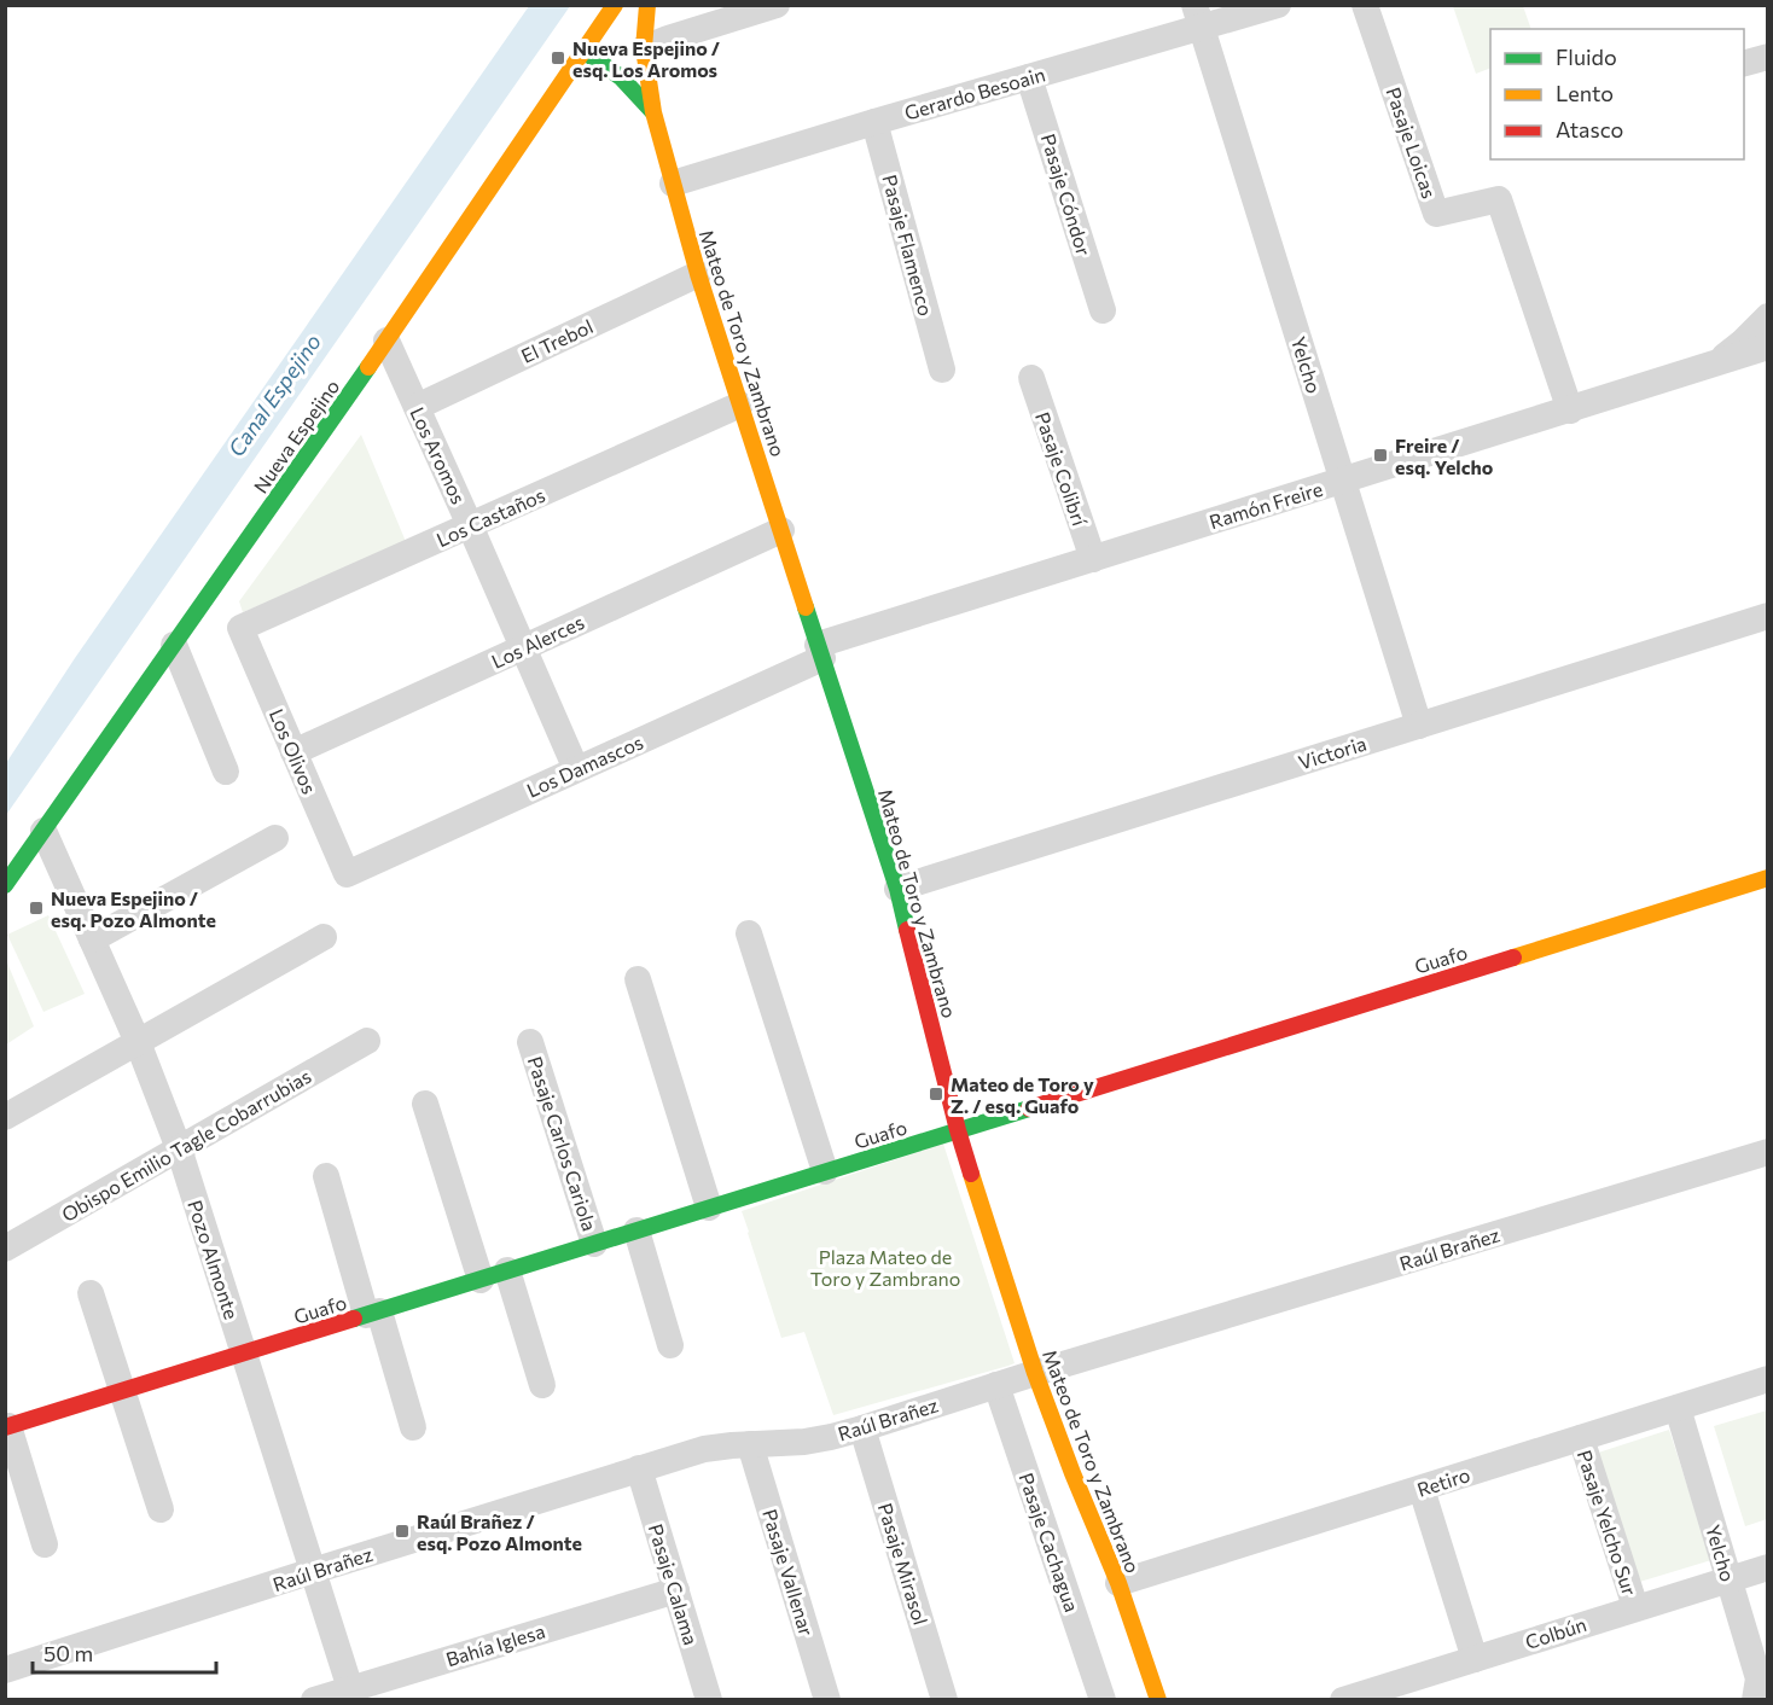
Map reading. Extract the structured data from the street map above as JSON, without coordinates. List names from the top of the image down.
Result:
{
  "streets": {
    "street": [
      "Gerardo Besoain",
      "Pasaje Loicas",
      "Pasaje Cóndor",
      "Pasaje Flamenco",
      "El Trebol",
      "Mateo de Toro y Zambrano",
      "Yelcho",
      "Nueva Espejino",
      "Los Aromos",
      "Pasaje Colibrí",
      "Ramón Freire",
      "Los Castaños",
      "Los Alerces",
      "Los Olivos",
      "Victoria",
      "Los Damascos",
      "Guafo",
      "Pasaje Carlos Cariola",
      "Obispo Emilio Tagle Cobarrubias",
      "Raúl Brañez",
      "Pozo Almonte",
      "Retiro",
      "Pasaje Yelcho Sur",
      "Pasaje Cachagua",
      "Pasaje Mirasol",
      "Pasaje Vallenar",
      "Pasaje Calama",
      "Colbún",
      "Bahía Iglesa"
    ]
  },
  "crossings": [
    ["Gerardo Besoain", "Pasaje Cóndor"],
    ["Gerardo Besoain", "Pasaje Flamenco"],
    ["Gerardo Besoain", "Mateo de Toro y Zambrano"],
    ["Gerardo Besoain", "Yelcho"],
    ["Pasaje Loicas", "Ramón Freire"],
    ["El Trebol", "Mateo de Toro y Zambrano"],
    ["El Trebol", "Los Aromos"],
    ["Mateo de Toro y Zambrano", "Nueva Espejino"],
    ["Mateo de Toro y Zambrano", "Ramón Freire"],
    ["Mateo de Toro y Zambrano", "Los Castaños"],
    ["Mateo de Toro y Zambrano", "Los Alerces"],
    ["Mateo de Toro y Zambrano", "Victoria"],
    ["Mateo de Toro y Zambrano", "Los Damascos"],
    ["Mateo de Toro y Zambrano", "Guafo"],
    ["Mateo de Toro y Zambrano", "Raúl Brañez"],
    ["Mateo de Toro y Zambrano", "Retiro"],
    ["Yelcho", "Ramón Freire"],
    ["Yelcho", "Victoria"],
    ["Yelcho", "Retiro"],
    ["Yelcho", "Colbún"],
    ["Nueva Espejino", "Los Aromos"],
    ["Nueva Espejino", "Pozo Almonte"],
    ["Los Aromos", "Los Castaños"],
    ["Los Aromos", "Los Alerces"],
    ["Los Aromos", "Los Damascos"],
    ["Pasaje Colibrí", "Ramón Freire"],
    ["Ramón Freire", "Los Damascos"],
    ["Los Castaños", "Los Olivos"],
    ["Los Alerces", "Los Olivos"],
    ["Los Olivos", "Los Damascos"],
    ["Guafo", "Pasaje Carlos Cariola"],
    ["Guafo", "Pozo Almonte"],
    ["Obispo Emilio Tagle Cobarrubias", "Pozo Almonte"],
    ["Raúl Brañez", "Pozo Almonte"],
    ["Raúl Brañez", "Pasaje Cachagua"],
    ["Raúl Brañez", "Pasaje Mirasol"],
    ["Raúl Brañez", "Pasaje Vallenar"],
    ["Raúl Brañez", "Pasaje Calama"],
    ["Pozo Almonte", "Bahía Iglesa"],
    ["Retiro", "Pasaje Yelcho Sur"],
    ["Pasaje Yelcho Sur", "Colbún"],
    ["Pasaje Calama", "Bahía Iglesa"]
  ],
  "water": ["Canal Espejino"],
  "parks": ["Plaza Mateo de Toro y Zambrano"],
  "places": {
    "transit": [
      "Nueva Espejino / esq. Los Aromos",
      "Freire / esq. Yelcho",
      "Nueva Espejino / esq. Pozo Almonte",
      "Mateo de Toro y Z. / esq. Guafo",
      "Raúl Brañez / esq. Pozo Almonte"
    ]
  },
  "legend": ["Fluido", "Lento", "Atasco"],
  "scale_bar": "50 m"
}
